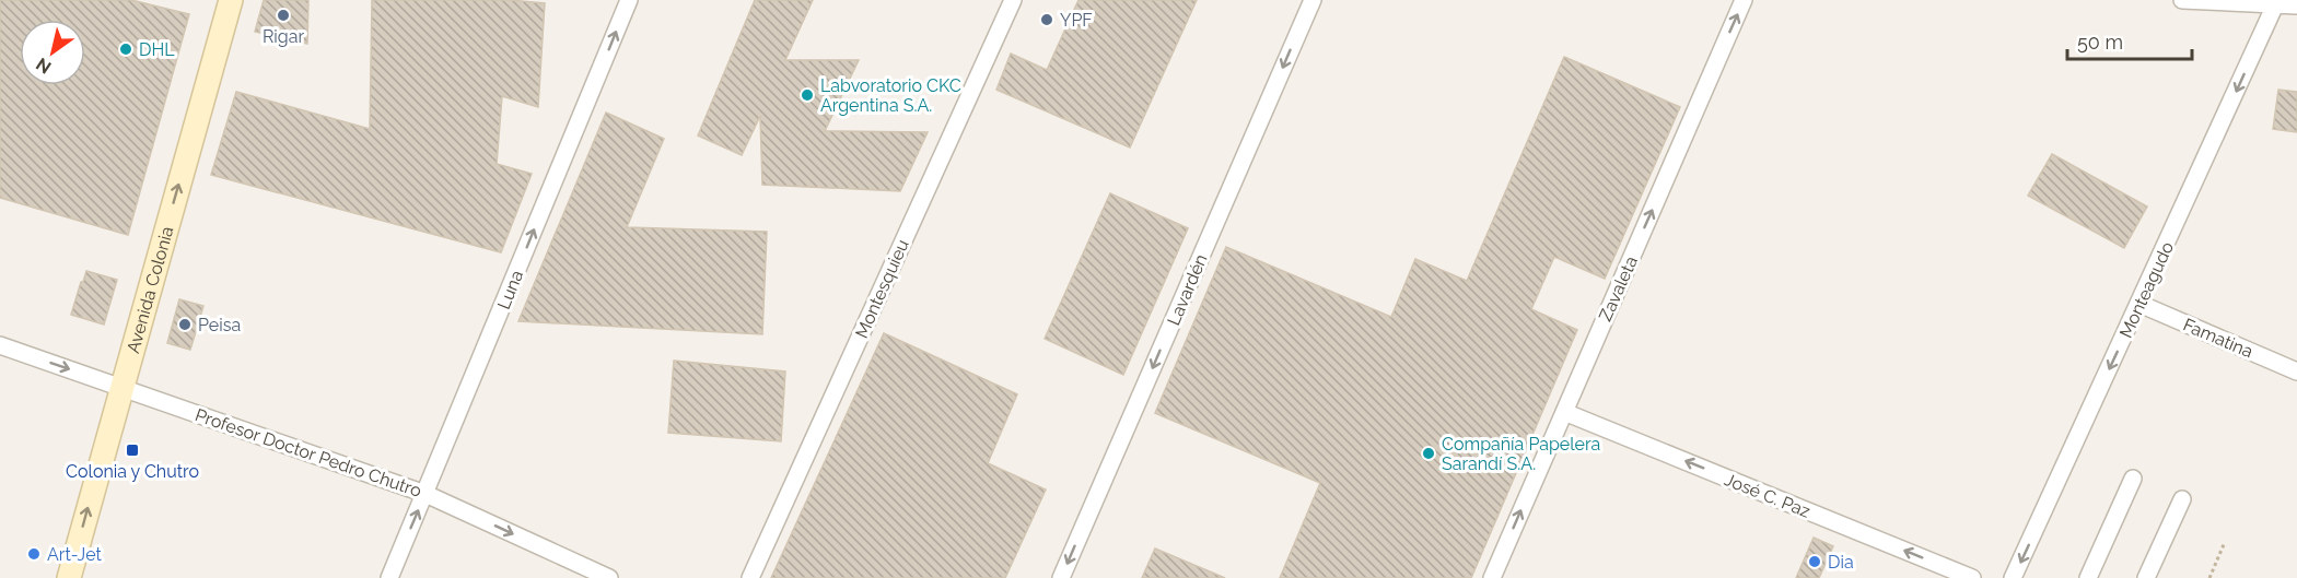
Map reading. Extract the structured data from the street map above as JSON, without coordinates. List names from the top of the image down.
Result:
{
  "streets": {
    "main road": ["Avenida Colonia"],
    "street": [
      "Montesquieu",
      "Zavaleta",
      "Luna",
      "Lavardén",
      "Monteagudo",
      "Famatina",
      "Profesor Doctor Pedro Chutro",
      "José C. Paz"
    ]
  },
  "crossings": [
    ["Zavaleta", "José C. Paz"],
    ["Avenida Colonia", "Profesor Doctor Pedro Chutro"],
    ["Luna", "Profesor Doctor Pedro Chutro"],
    ["Monteagudo", "Famatina"]
  ],
  "one_way": [
    "Zavaleta",
    "Avenida Colonia",
    "Luna",
    "Lavardén",
    "Profesor Doctor Pedro Chutro",
    "José C. Paz"
  ],
  "places": {
    "other": [
      "Rigar",
      "YPF",
      "DHL",
      "Labvoratorio CKC Argentina S.A.",
      "Peisa",
      "Compañía Papelera Sarandí S.A.",
      "Art-Jet",
      "Dia"
    ],
    "transit": ["Colonia y Chutro"]
  },
  "scale_bar": "50 m",
  "north": "bottom left"
}
